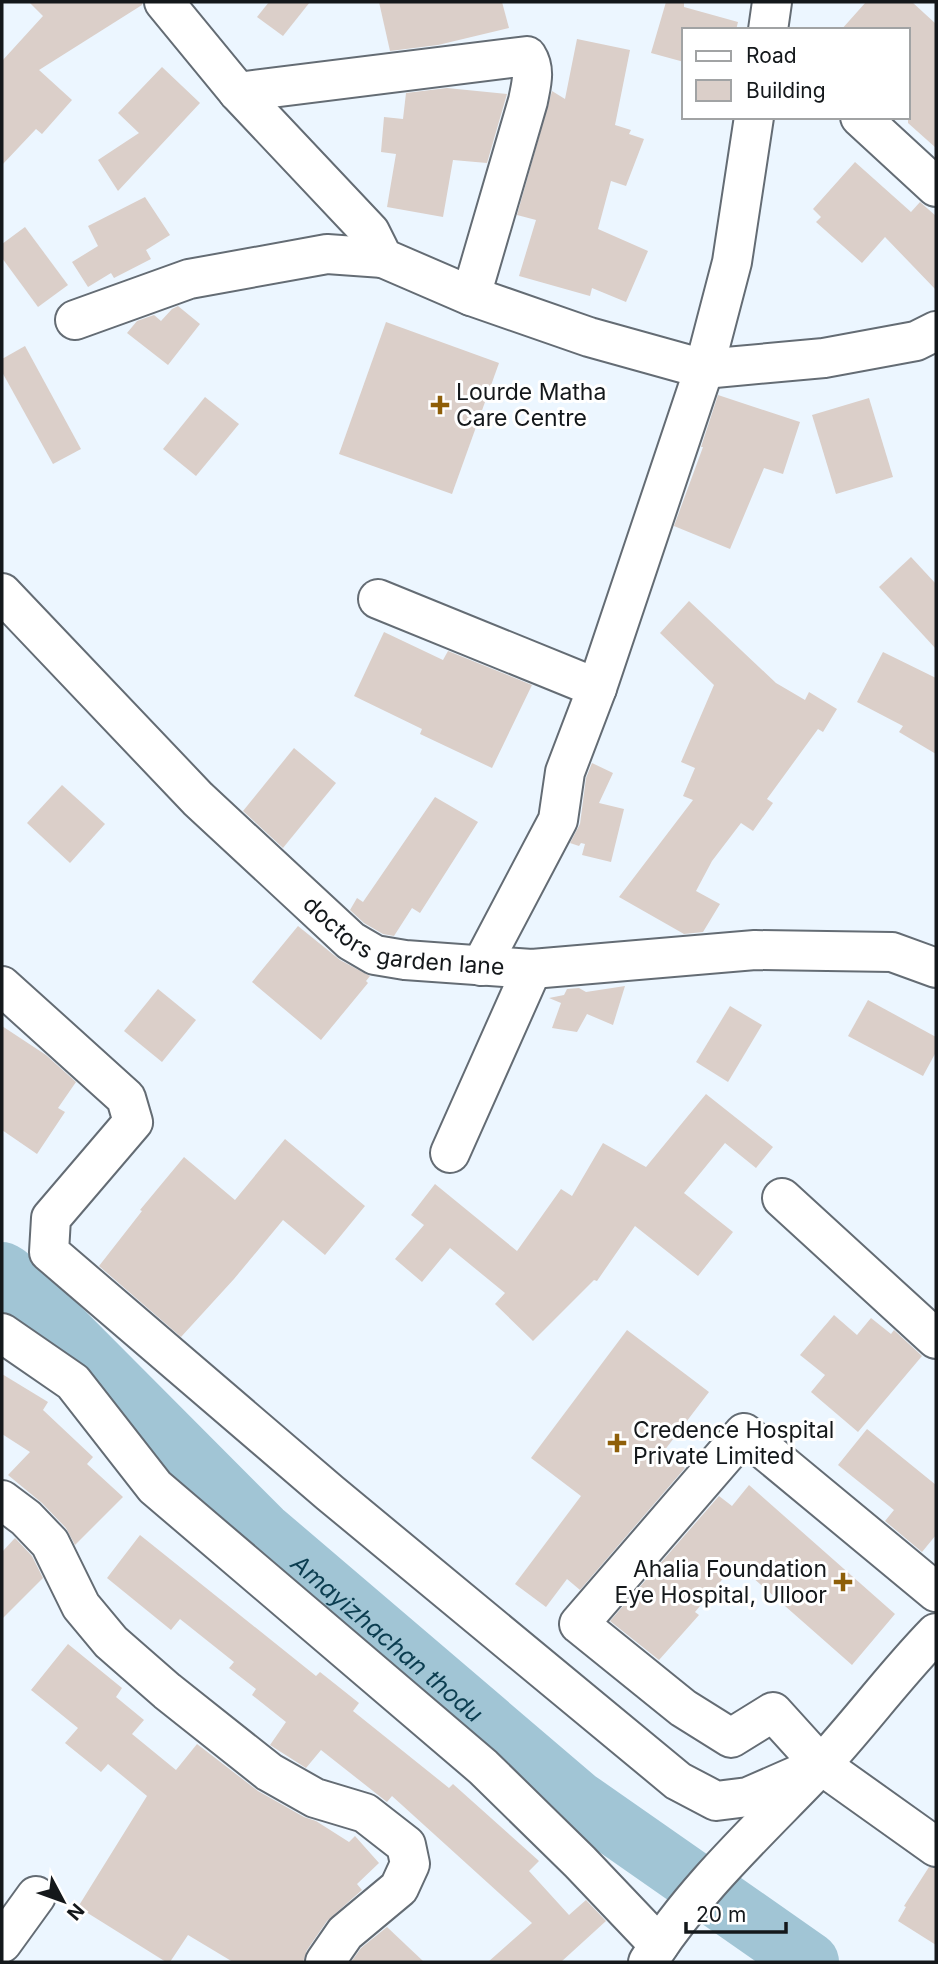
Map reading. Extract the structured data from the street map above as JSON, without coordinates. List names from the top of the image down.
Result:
{
  "streets": {
    "street": ["doctors garden lane"]
  },
  "water": ["Amayizhachan thodu"],
  "places": {
    "health": ["Lourde Matha Care Centre", "Credence Hospital Private Limited", "Ahalia Foundation Eye Hospital, Ulloor"]
  },
  "legend": ["Road", "Building"],
  "scale_bar": "20 m",
  "north": "bottom right"
}
